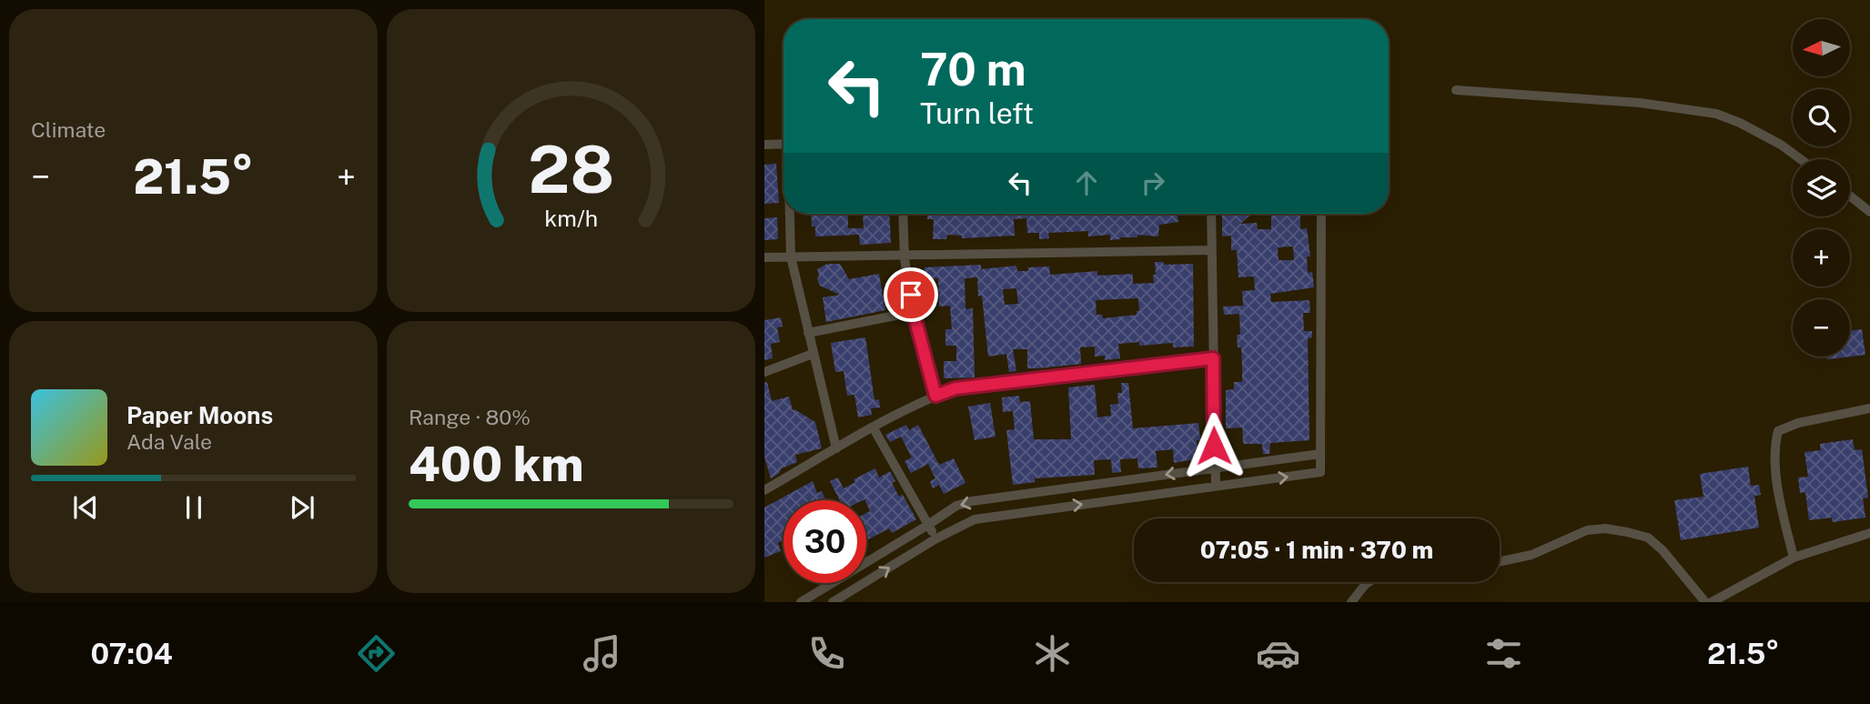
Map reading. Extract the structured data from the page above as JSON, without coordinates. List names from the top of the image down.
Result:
{
  "north": "left",
  "page": {
    "tile": [
      "Climate",
      ["Range · 80%", "400 km"]
    ],
    "map_buttons": ["+", "−"],
    "turn": ["70 m", "Turn left"],
    "heat": ["−", "21.5°", "+"],
    "song": ["Paper Moons", "Ada Vale"],
    "limit": "30",
    "trip": "07:05 · 1 min · 370 m",
    "tabs": ["07:04", "21.5°"],
    "gauge": ["28", "km/h"]
  }
}
